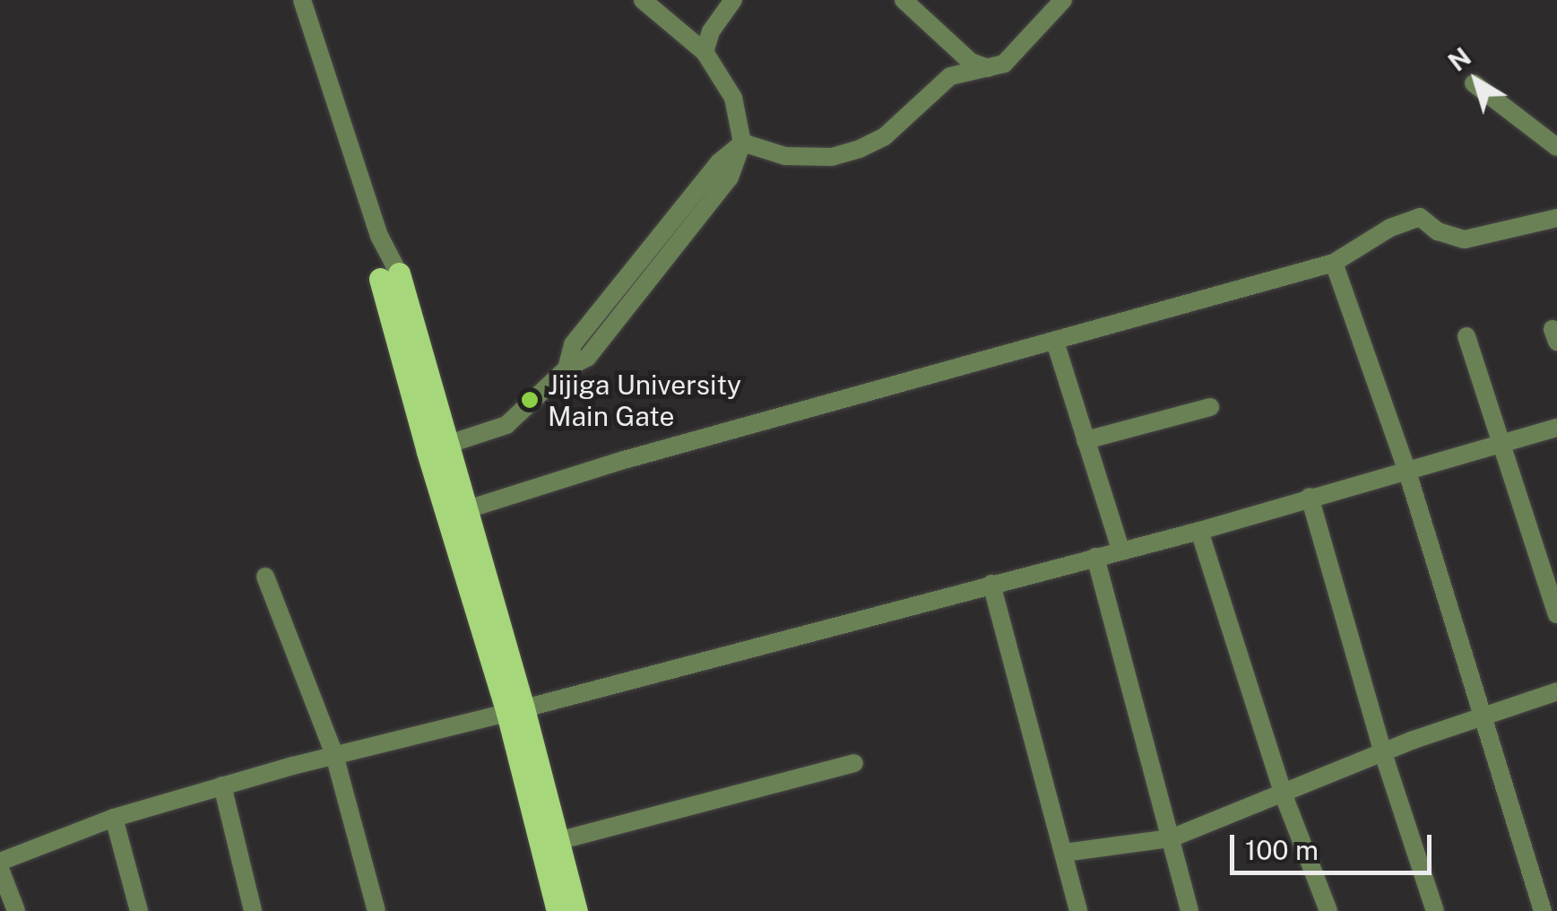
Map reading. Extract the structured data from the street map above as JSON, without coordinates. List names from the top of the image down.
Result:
{
  "places": ["Jijiga University Main Gate"],
  "scale_bar": "100 m",
  "north": "top left"
}
